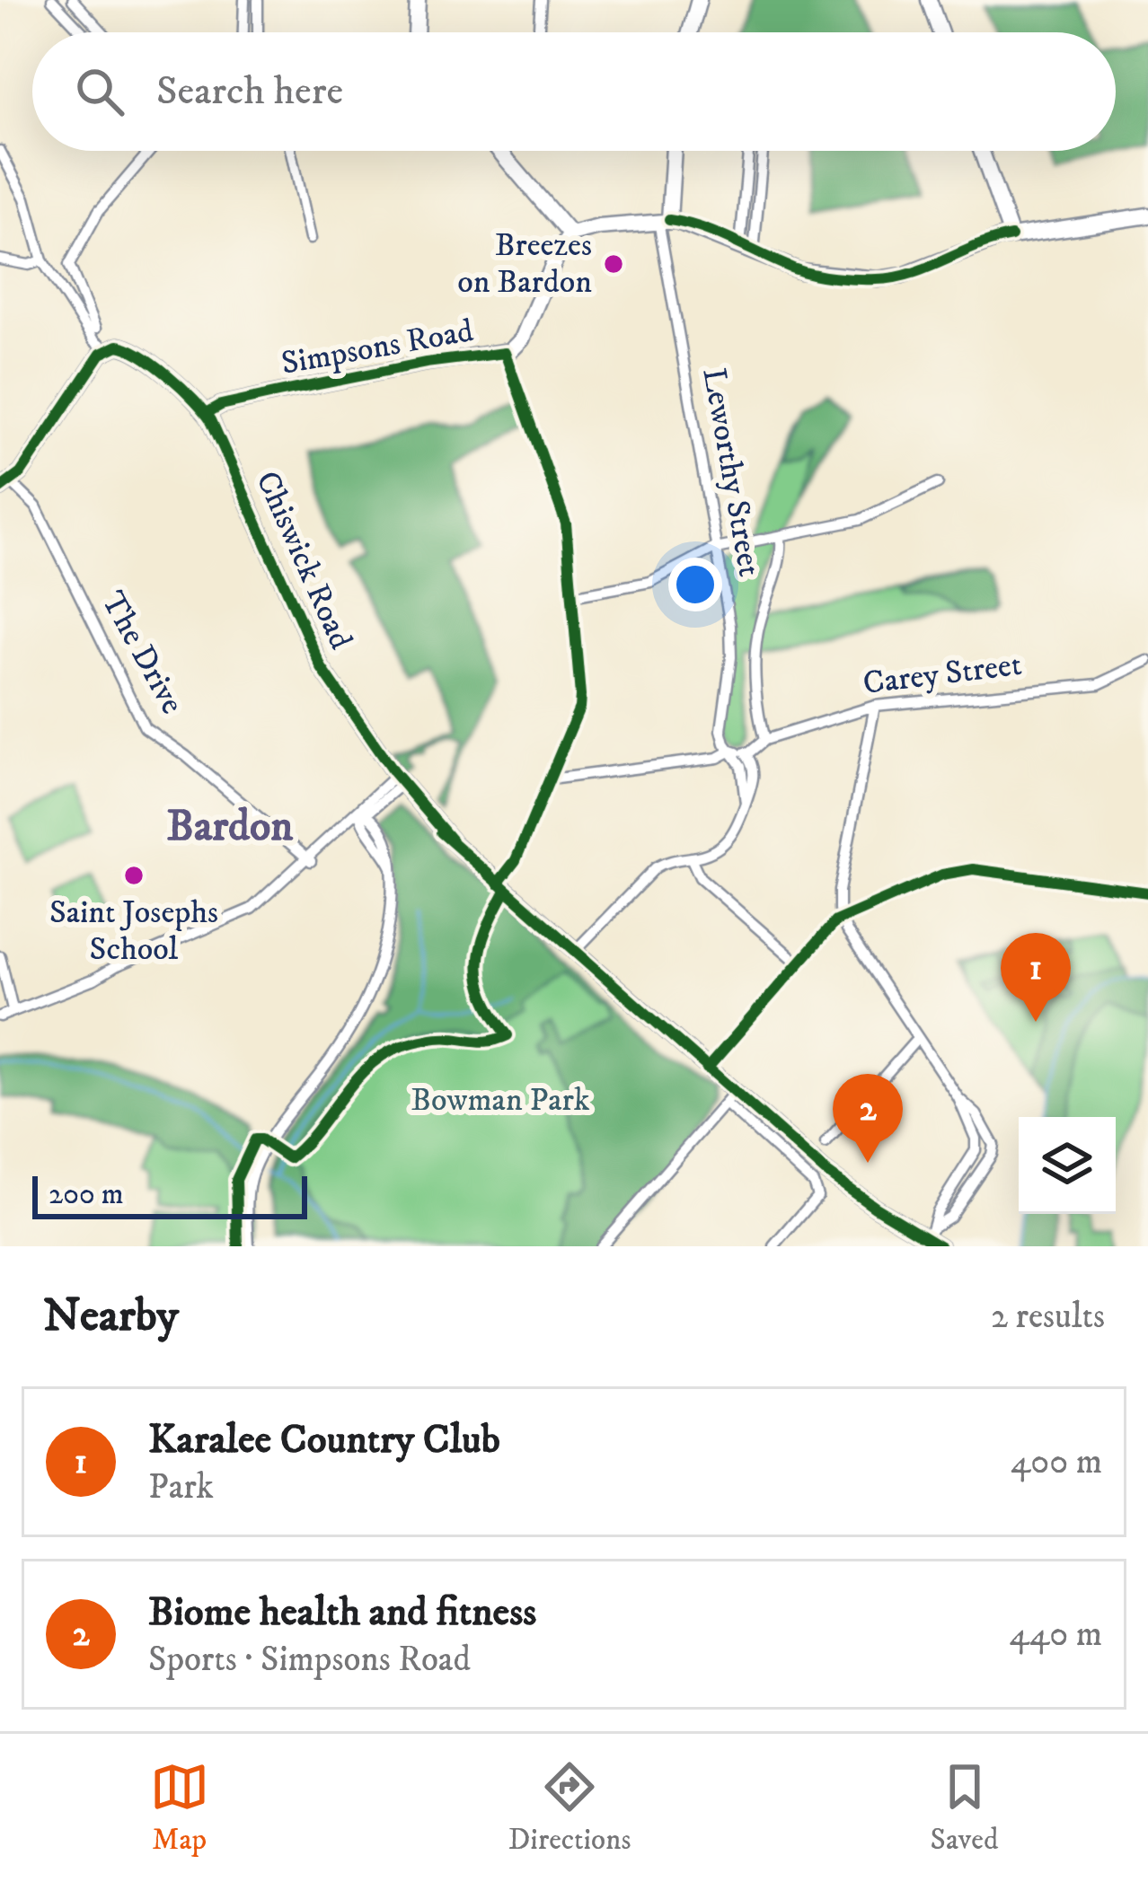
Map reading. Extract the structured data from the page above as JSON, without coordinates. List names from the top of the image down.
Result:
{
  "streets": {
    "main road": ["Simpsons Road", "Chiswick Road"],
    "street": ["Leworthy Street", "The Drive", "Carey Street"]
  },
  "crossings": [
    ["Simpsons Road", "Chiswick Road"],
    ["Leworthy Street", "Carey Street"]
  ],
  "districts": ["Bardon"],
  "parks": ["Bowman Park"],
  "places": ["Breezes on Bardon", "Saint Josephs School"],
  "scale_bar": "200 m",
  "page": {
    "search": "Search here",
    "pins": ["1", "2"],
    "scale": "200 m",
    "heading": ["Nearby", "2 results"],
    "list": [
      {
        "mark": "1",
        "name": "Karalee Country Club",
        "note": "Park",
        "value": "400 m"
      },
      {
        "mark": "2",
        "name": "Biome health and fitness",
        "note": "Sports · Simpsons Road",
        "value": "440 m"
      }
    ],
    "nav": ["Map", "Directions", "Saved"]
  }
}
